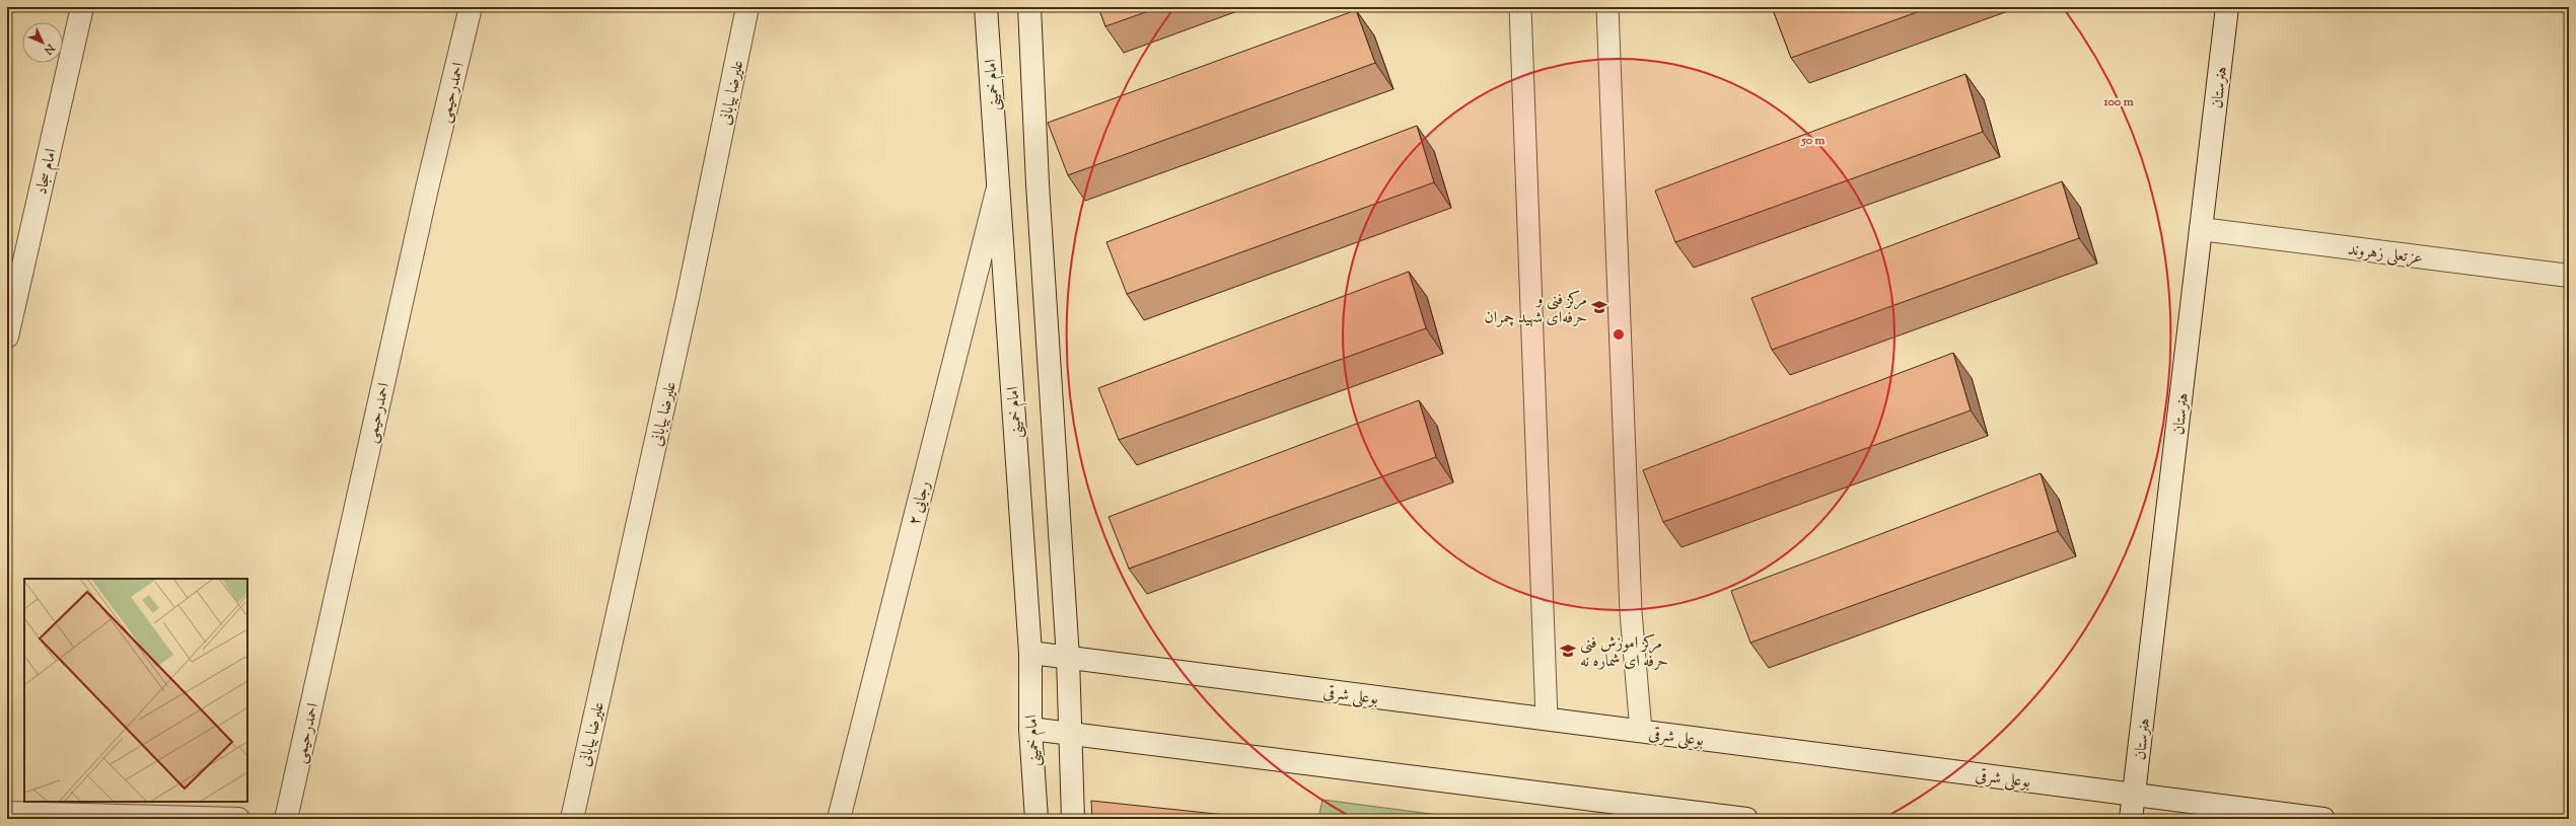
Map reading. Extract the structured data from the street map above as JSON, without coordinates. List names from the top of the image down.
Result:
{
  "streets": {
    "main road": [
      "امام خمینی",
      "هنرستان",
      "احمدرحیمی",
      "علیرضا بیابانی",
      "امام سجاد",
      "عزتعلی زهروند",
      "رجایی ۲",
      "بوعلی شرقی"
    ]
  },
  "crossings": [
    ["امام خمینی", "رجایی ۲"],
    ["امام خمینی", "بوعلی شرقی"],
    ["هنرستان", "عزتعلی زهروند"],
    ["هنرستان", "بوعلی شرقی"]
  ],
  "places": {
    "school or university": ["مرکز فنی و حرفه‌ای شهید چمران", "مرکز اموزش فنی حرفه ای شماره نه"]
  },
  "north": "bottom right",
  "rings": ["100 m", "50 m"]
}
